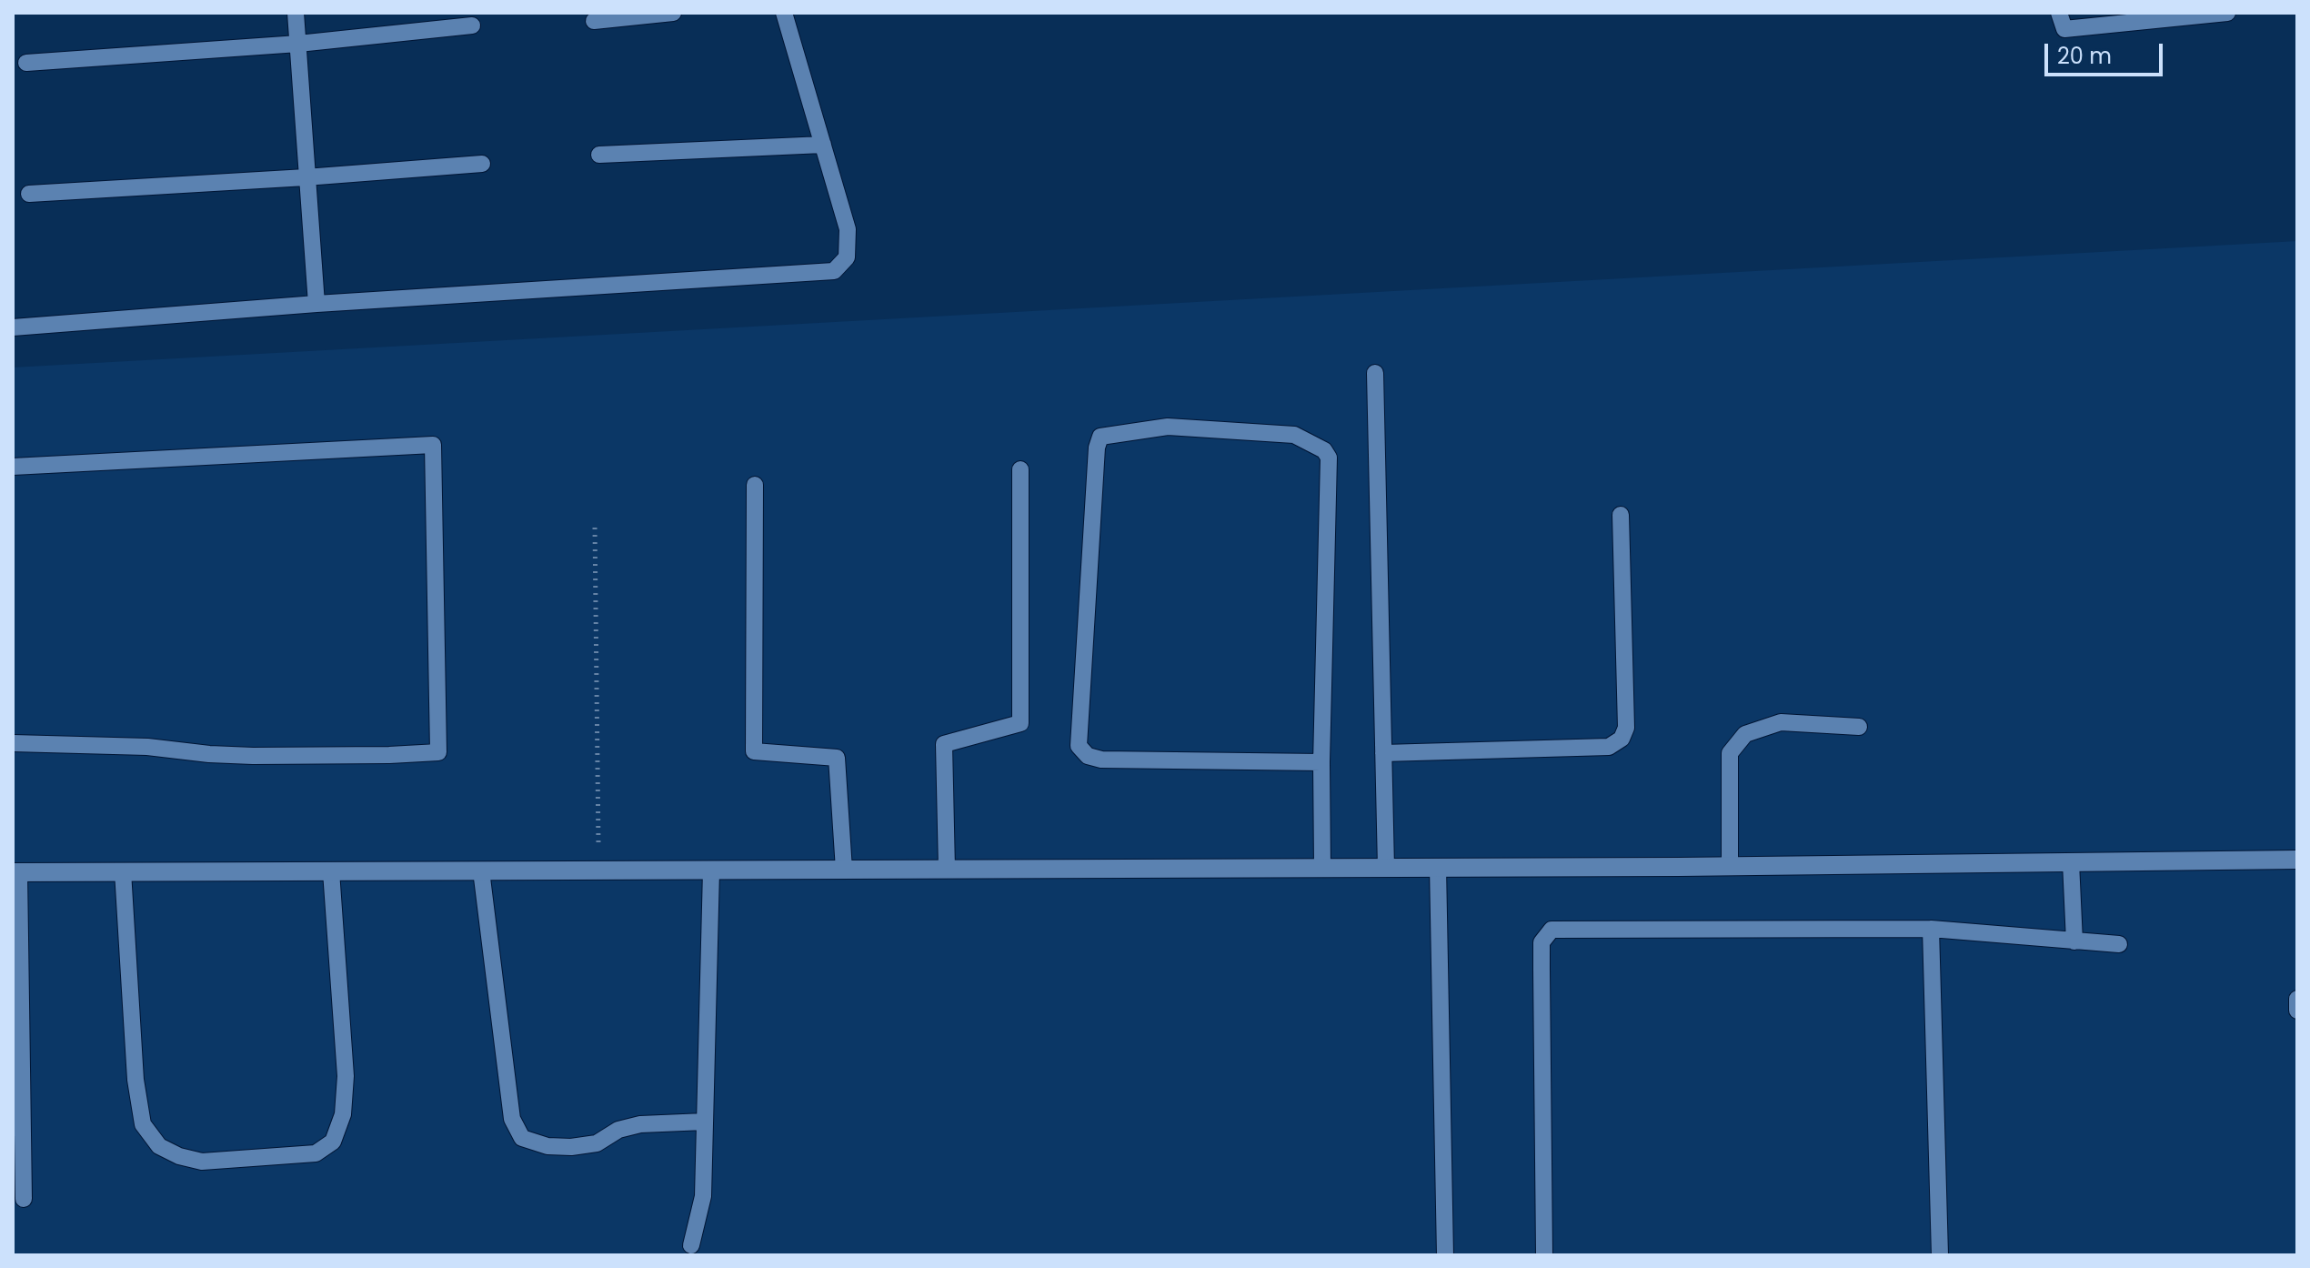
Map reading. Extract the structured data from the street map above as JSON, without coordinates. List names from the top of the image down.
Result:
{
  "scale_bar": "20 m"
}
